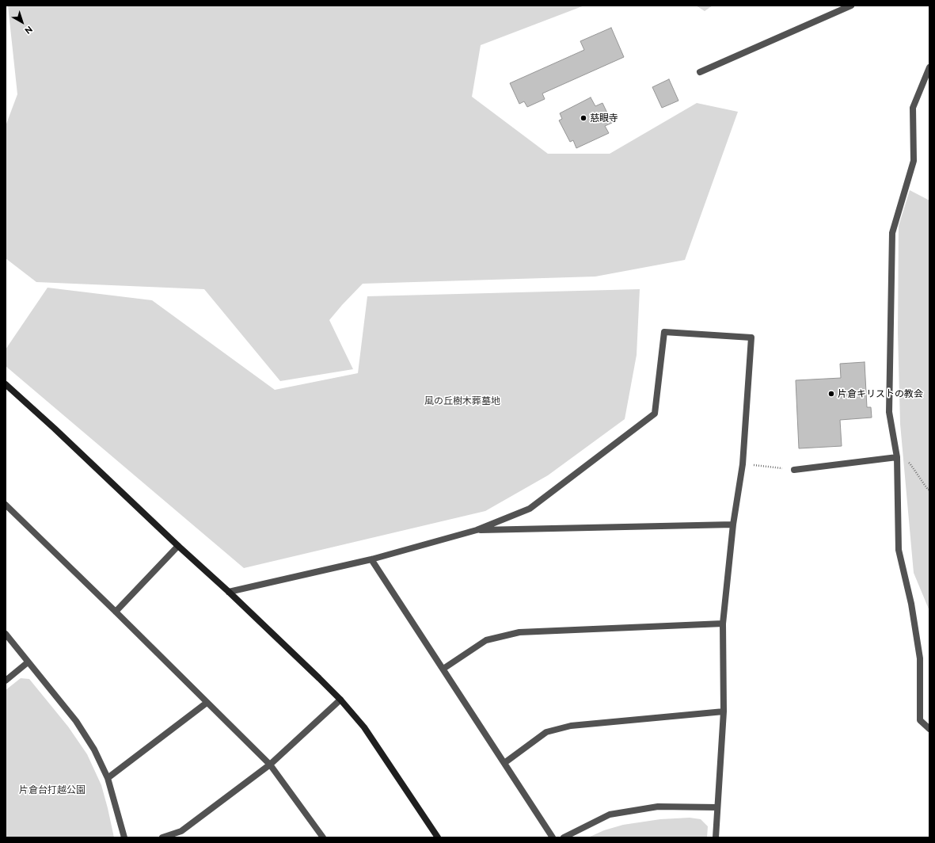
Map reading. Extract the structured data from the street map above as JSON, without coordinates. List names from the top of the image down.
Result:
{
  "parks": ["風の丘樹木葬墓地", "片倉台打越公園"],
  "places": ["慈眼寺", "片倉キリストの教会"],
  "north": "bottom right"
}
